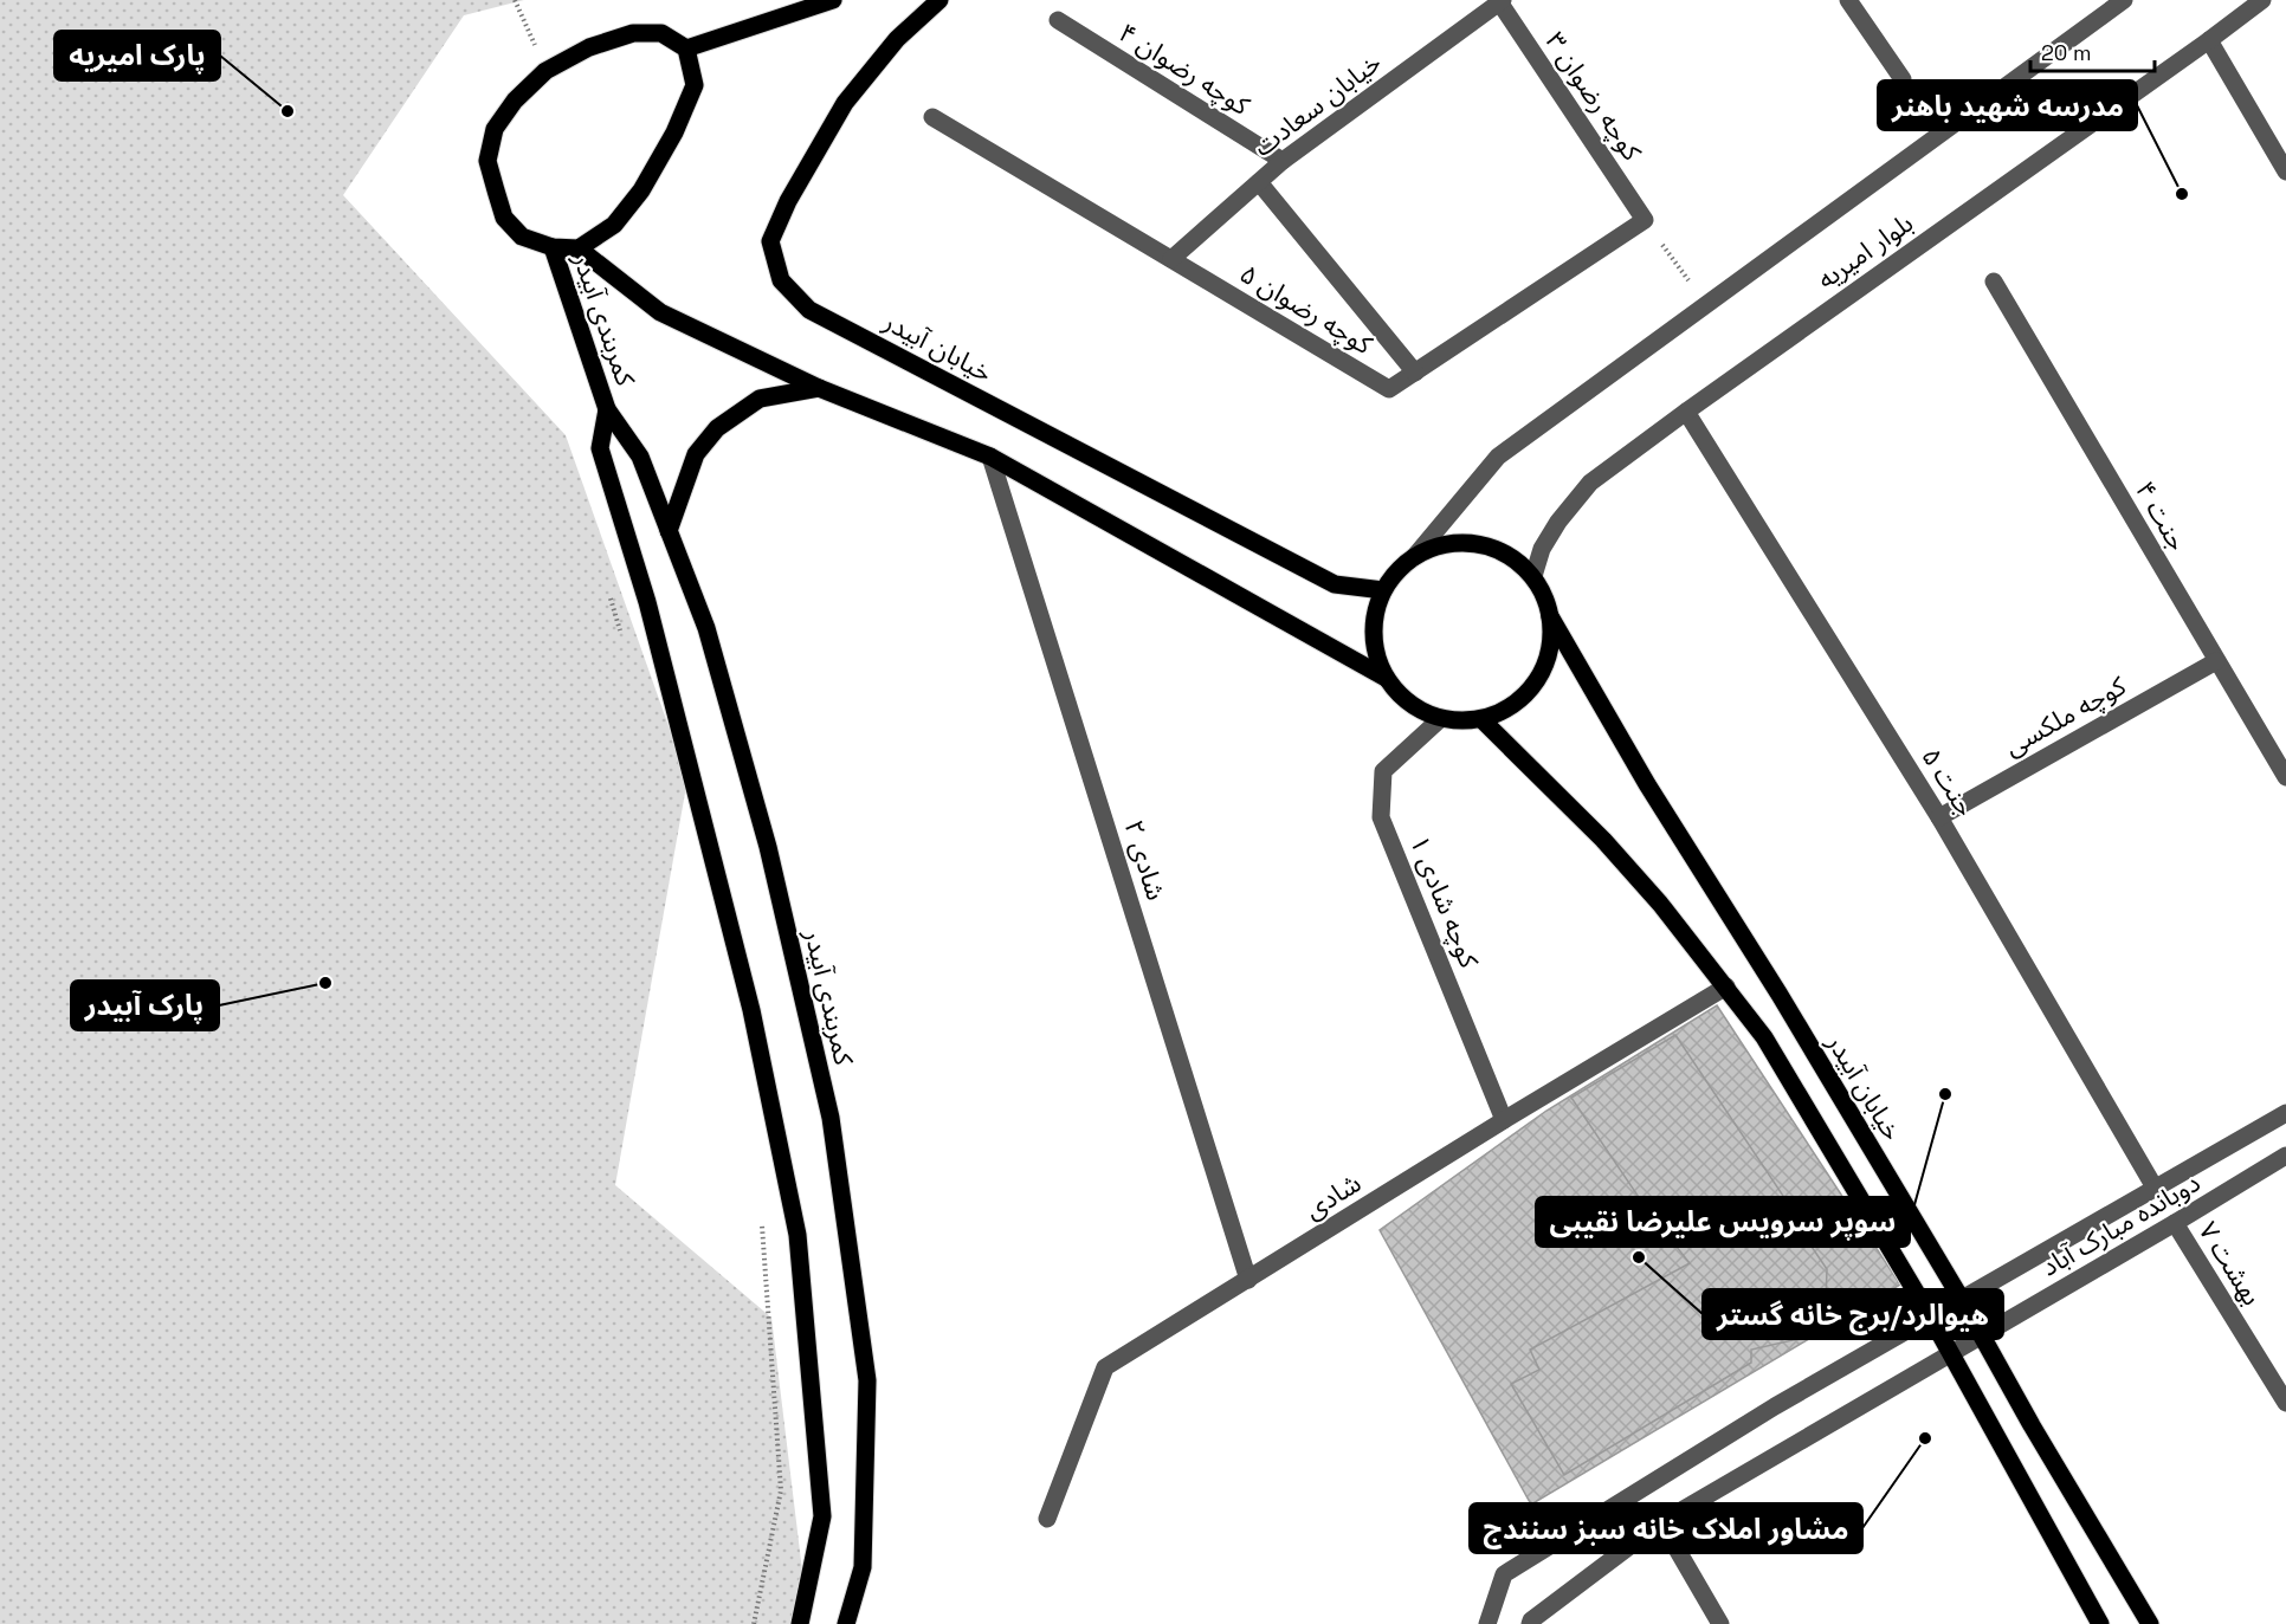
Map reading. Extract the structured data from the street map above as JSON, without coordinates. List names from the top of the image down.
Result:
{
  "streets": {
    "main road": ["کمربندی آبیدر", "خیابان آبیدر"],
    "street": [
      "کوچه رضوان ۴",
      "کوچه رضوان ۳",
      "خیابان سعادت",
      "بلوار امیریه",
      "کوچه رضوان ۵",
      "جنت ۴",
      "کوچه ملکسی",
      "جنت ۵",
      "شادی ۲",
      "کوچه شادی ۱",
      "شادی",
      "دوبانده مبارک آباد",
      "بهشت ۷"
    ]
  },
  "crossings": [
    ["کوچه رضوان ۴", "خیابان سعادت"],
    ["کوچه رضوان ۳", "خیابان سعادت"],
    ["کوچه رضوان ۳", "کوچه رضوان ۵"],
    ["خیابان سعادت", "کوچه رضوان ۵"],
    ["بلوار امیریه", "خیابان آبیدر"],
    ["بلوار امیریه", "جنت ۵"],
    ["بلوار امیریه", "کوچه شادی ۱"],
    ["خیابان آبیدر", "کوچه شادی ۱"],
    ["خیابان آبیدر", "دوبانده مبارک آباد"],
    ["جنت ۴", "کوچه ملکسی"],
    ["کوچه ملکسی", "جنت ۵"],
    ["شادی ۲", "شادی"],
    ["کوچه شادی ۱", "شادی"],
    ["دوبانده مبارک آباد", "بهشت ۷"]
  ],
  "places": [
    "پارک امیریه",
    "مدرسه شهید باهنر",
    "پارک آبیدر",
    "سوپر سرویس علیرضا نقیبی",
    "هیوالرد/برج خانه گستر",
    "مشاور املاک خانه سبز سنندج"
  ],
  "scale_bar": "20 m"
}
